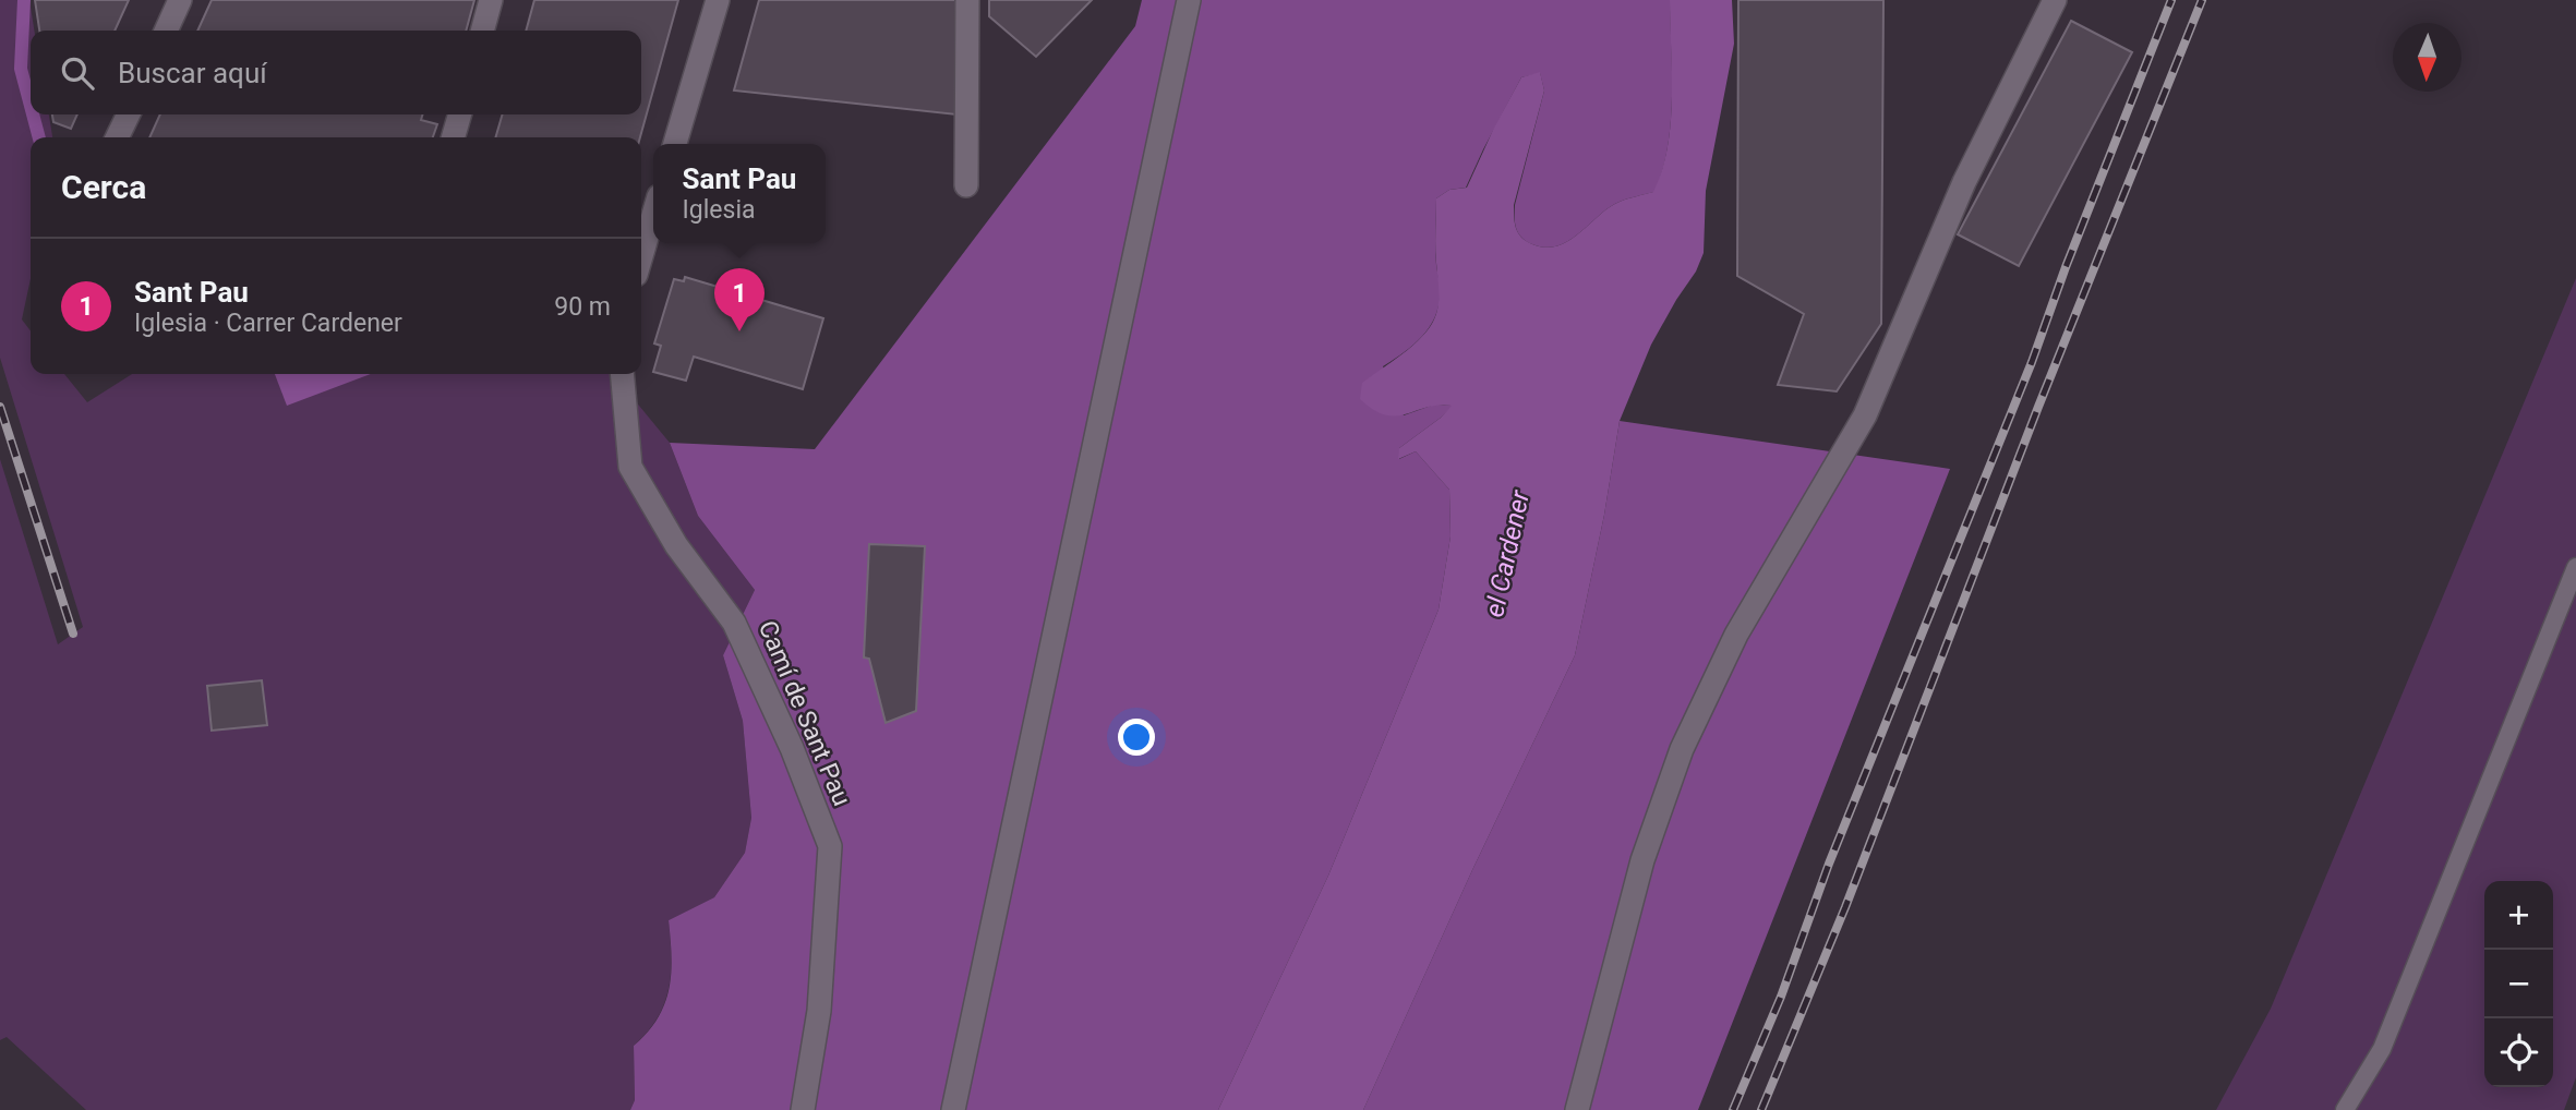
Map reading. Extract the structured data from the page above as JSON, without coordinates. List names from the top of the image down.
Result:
{
  "streets": {
    "street": ["Camí de Sant Pau"]
  },
  "water": ["el Cardener"],
  "north": "bottom",
  "page": {
    "search": "Buscar aquí",
    "heading": "Cerca",
    "popup": ["Sant Pau", "Iglesia"],
    "list": [
      {
        "mark": "1",
        "name": "Sant Pau",
        "note": "Iglesia · Carrer Cardener",
        "value": "90 m"
      }
    ],
    "pins": "1",
    "map_buttons": ["+", "−"]
  }
}
